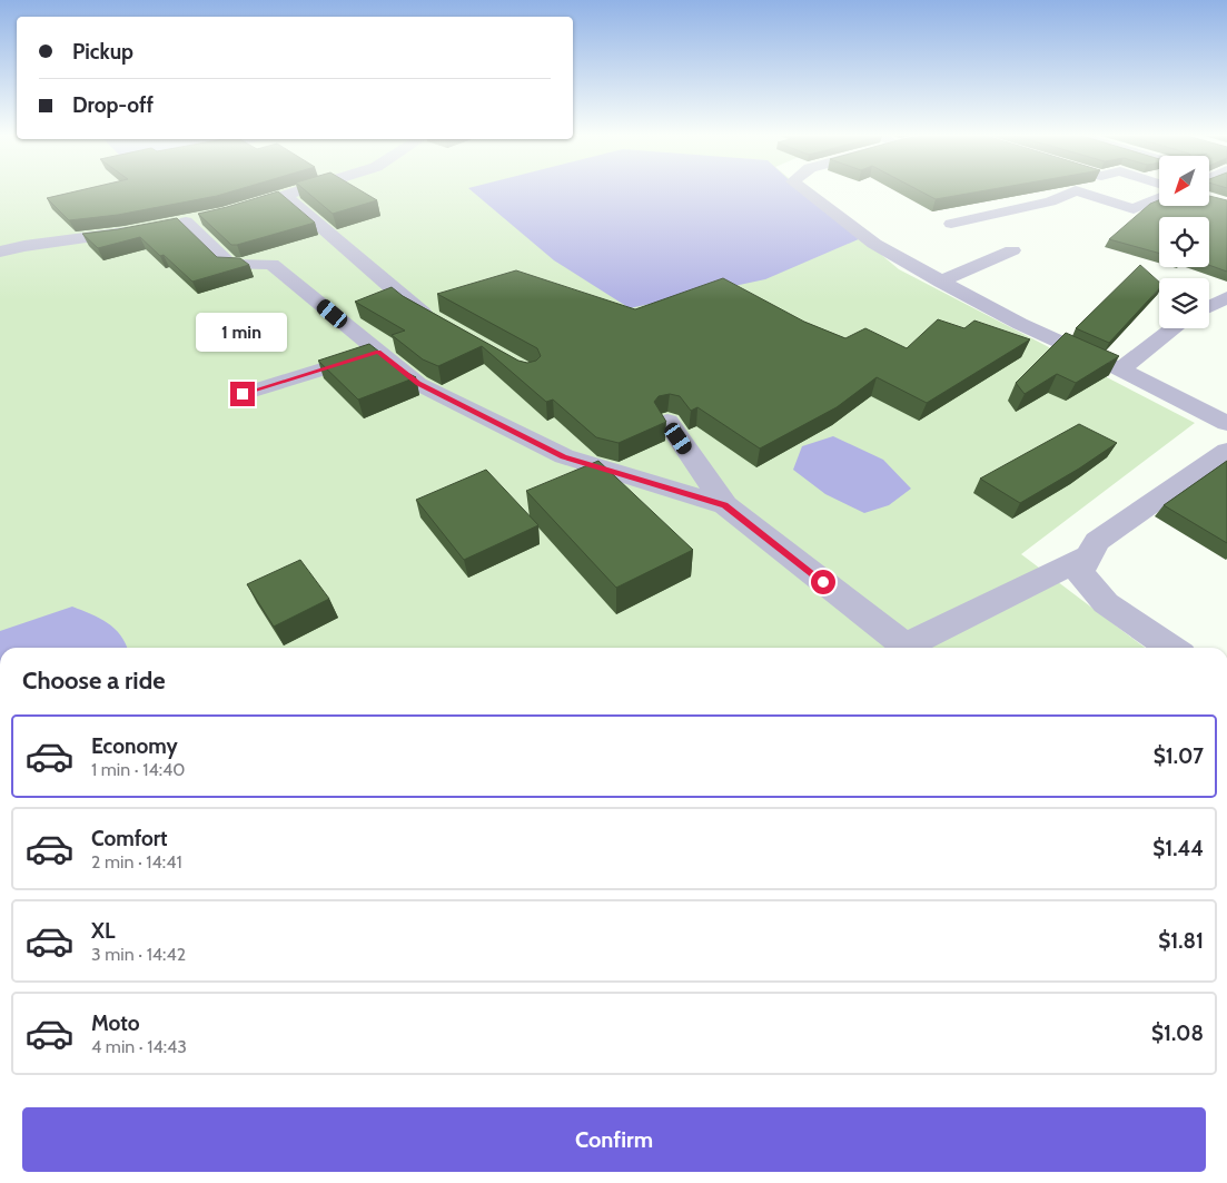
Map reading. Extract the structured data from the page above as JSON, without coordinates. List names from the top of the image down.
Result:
{
  "north": "bottom left",
  "page": {
    "banner": ["Pickup", "Drop-off"],
    "bubble": "1 min",
    "heading": "Choose a ride",
    "list": [
      {
        "name": "Economy",
        "note": "1 min · 14:40",
        "value": "$1.07"
      },
      {
        "name": "Comfort",
        "note": "2 min · 14:41",
        "value": "$1.44"
      },
      {
        "name": "XL",
        "note": "3 min · 14:42",
        "value": "$1.81"
      },
      {
        "name": "Moto",
        "note": "4 min · 14:43",
        "value": "$1.08"
      }
    ],
    "buttons": "Confirm"
  }
}
